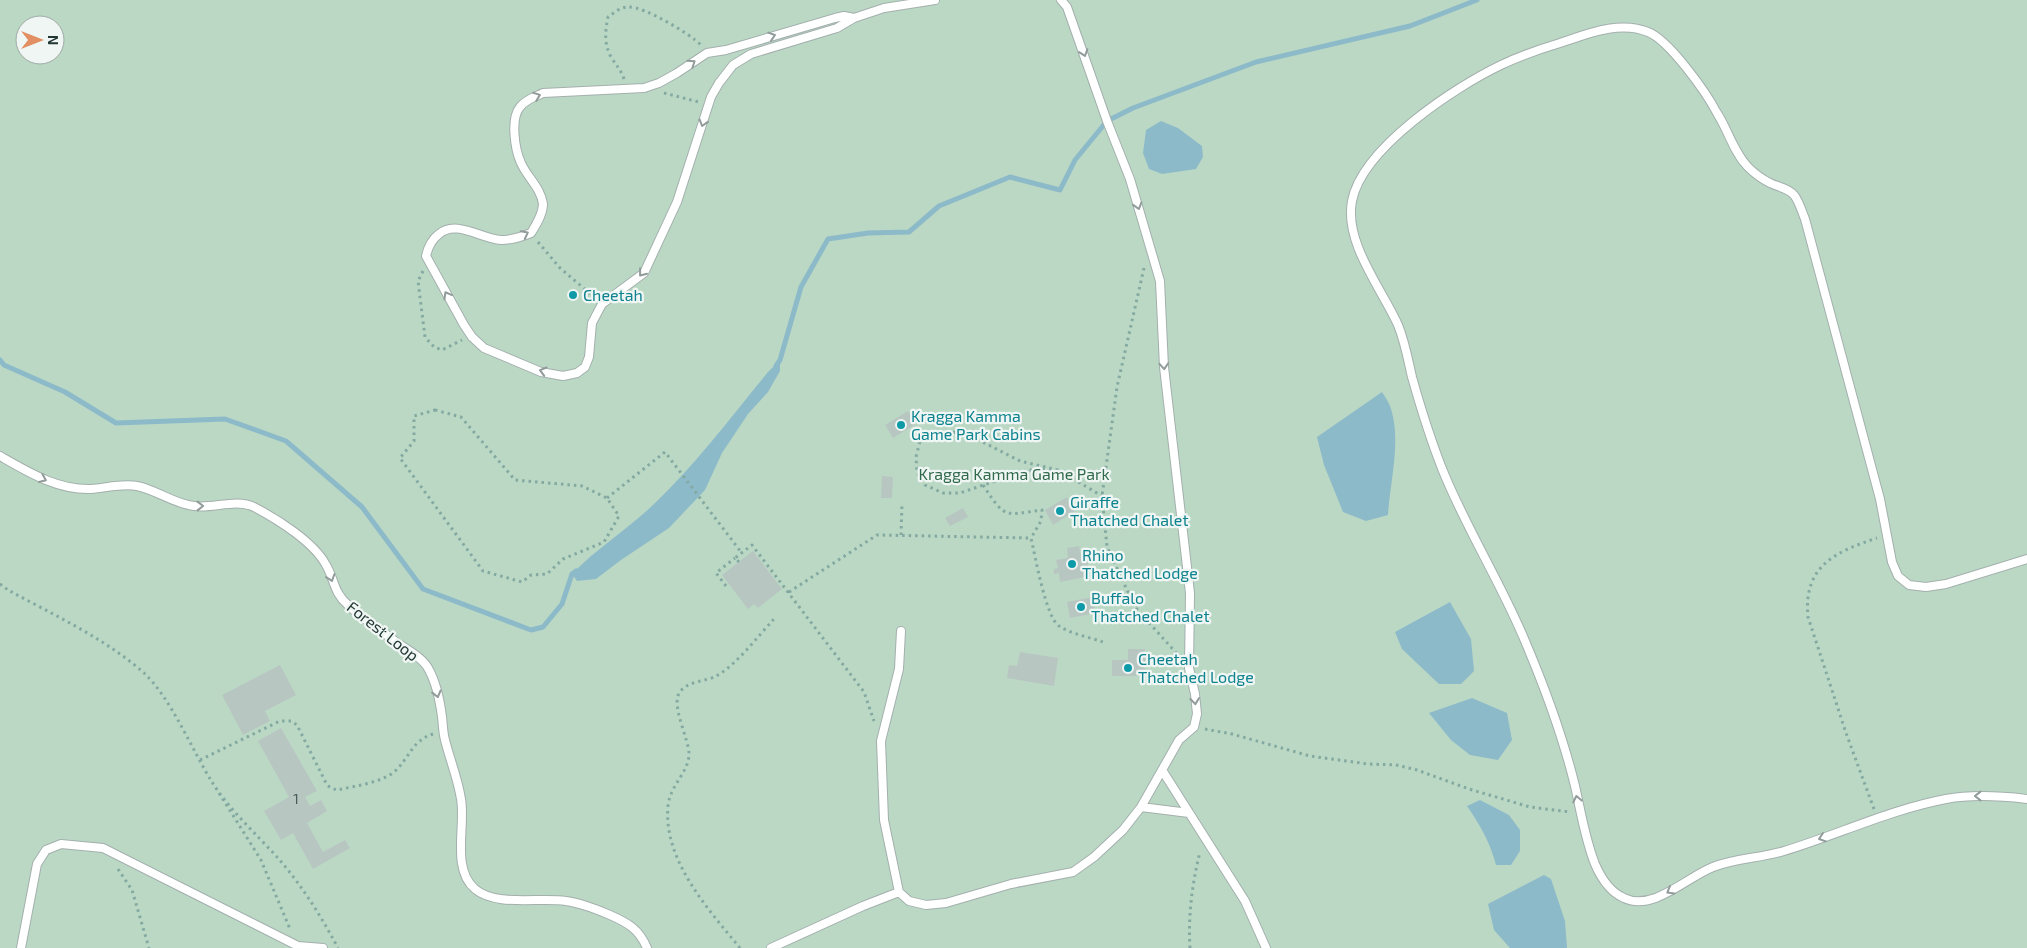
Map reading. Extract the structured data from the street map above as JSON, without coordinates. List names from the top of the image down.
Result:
{
  "streets": {
    "lane": ["Forest Loop"]
  },
  "one_way": ["Forest Loop"],
  "parks": ["Kragga Kamma Game Park"],
  "places": [
    "Cheetah",
    "Kragga Kamma Game Park Cabins",
    "Giraffe Thatched Chalet",
    "Rhino Thatched Lodge",
    "Buffalo Thatched Chalet",
    "Cheetah Thatched Lodge"
  ],
  "house_numbers": ["1"],
  "north": "right"
}
